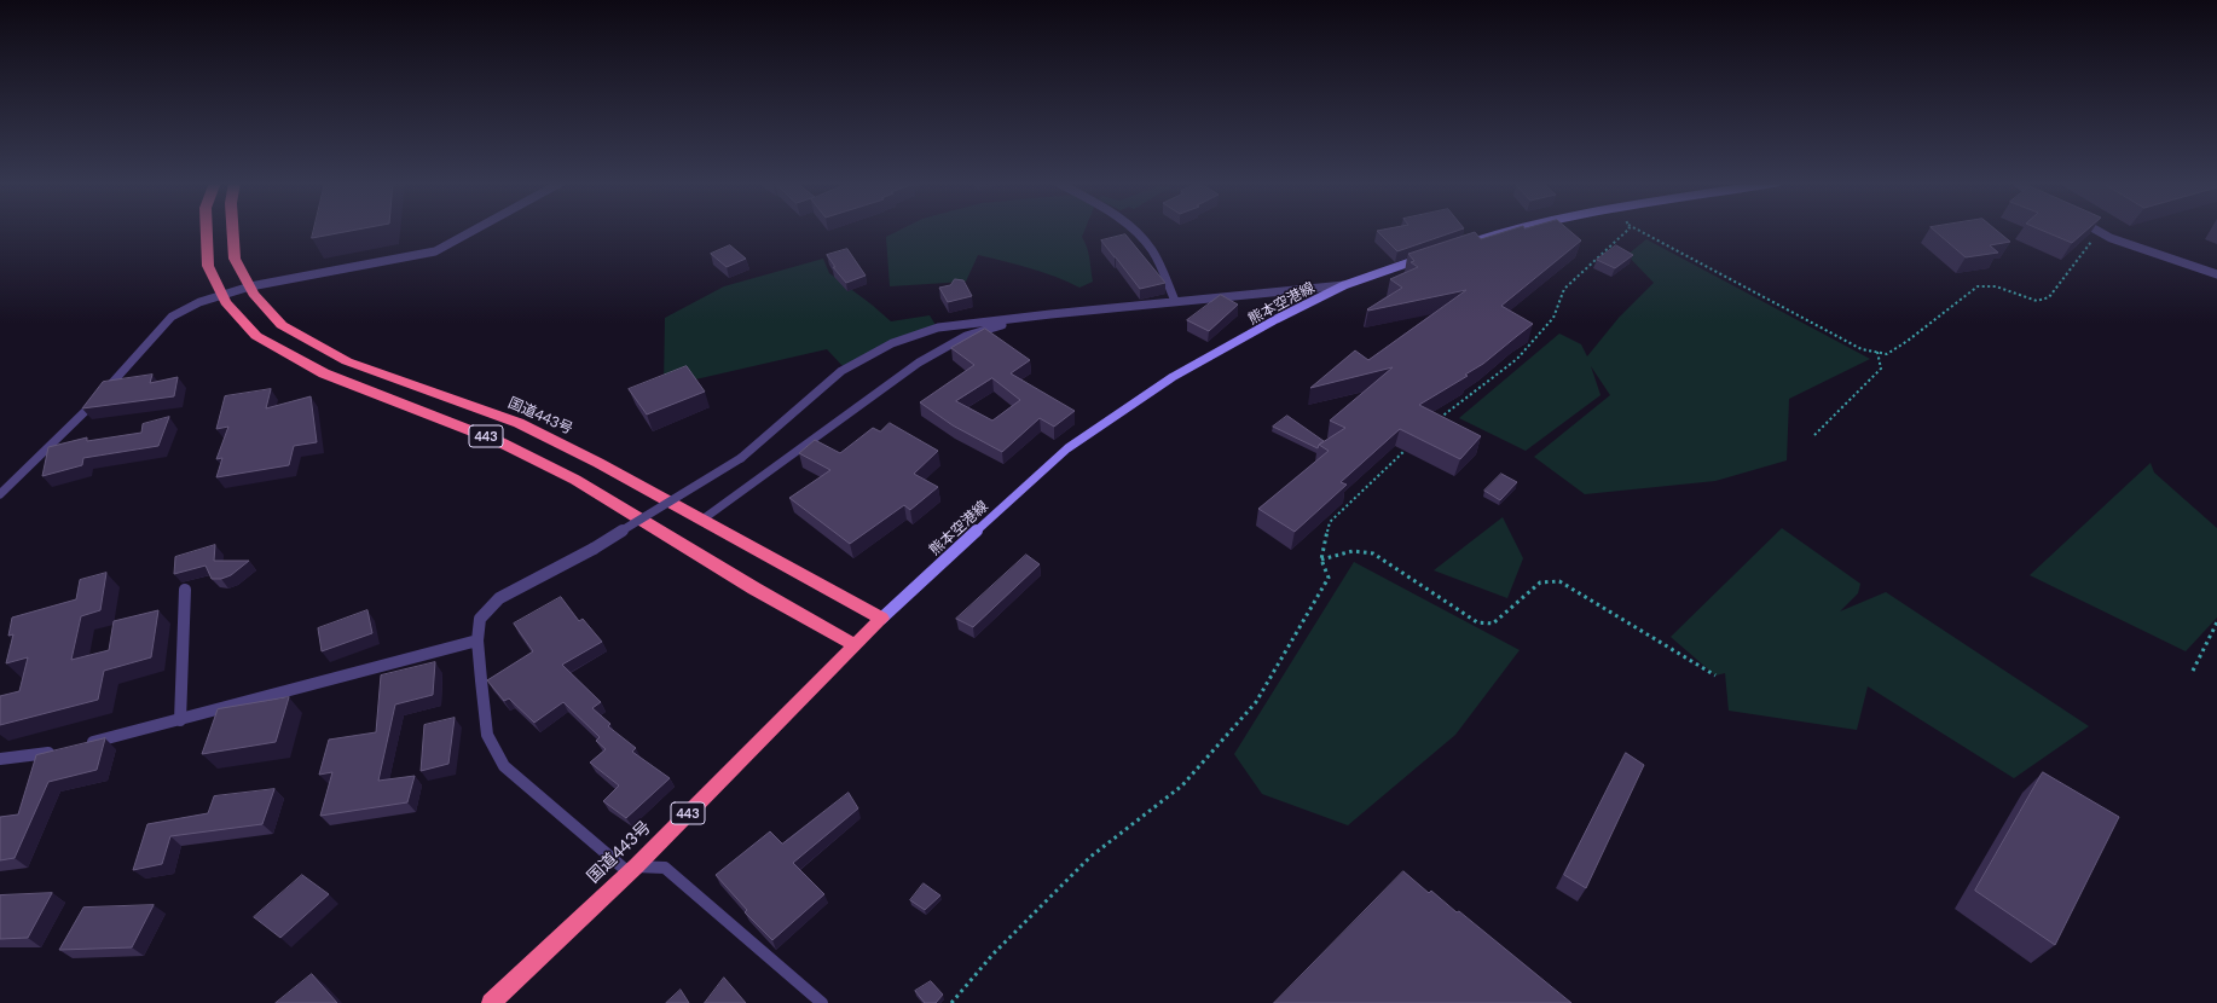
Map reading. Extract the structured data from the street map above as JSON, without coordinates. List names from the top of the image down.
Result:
{
  "streets": {
    "highway": ["国道443号", "443"],
    "main road": ["熊本空港線"]
  },
  "crossings": [
    ["熊本空港線", "国道443号"],
    ["国道443号", "443"]
  ]
}
